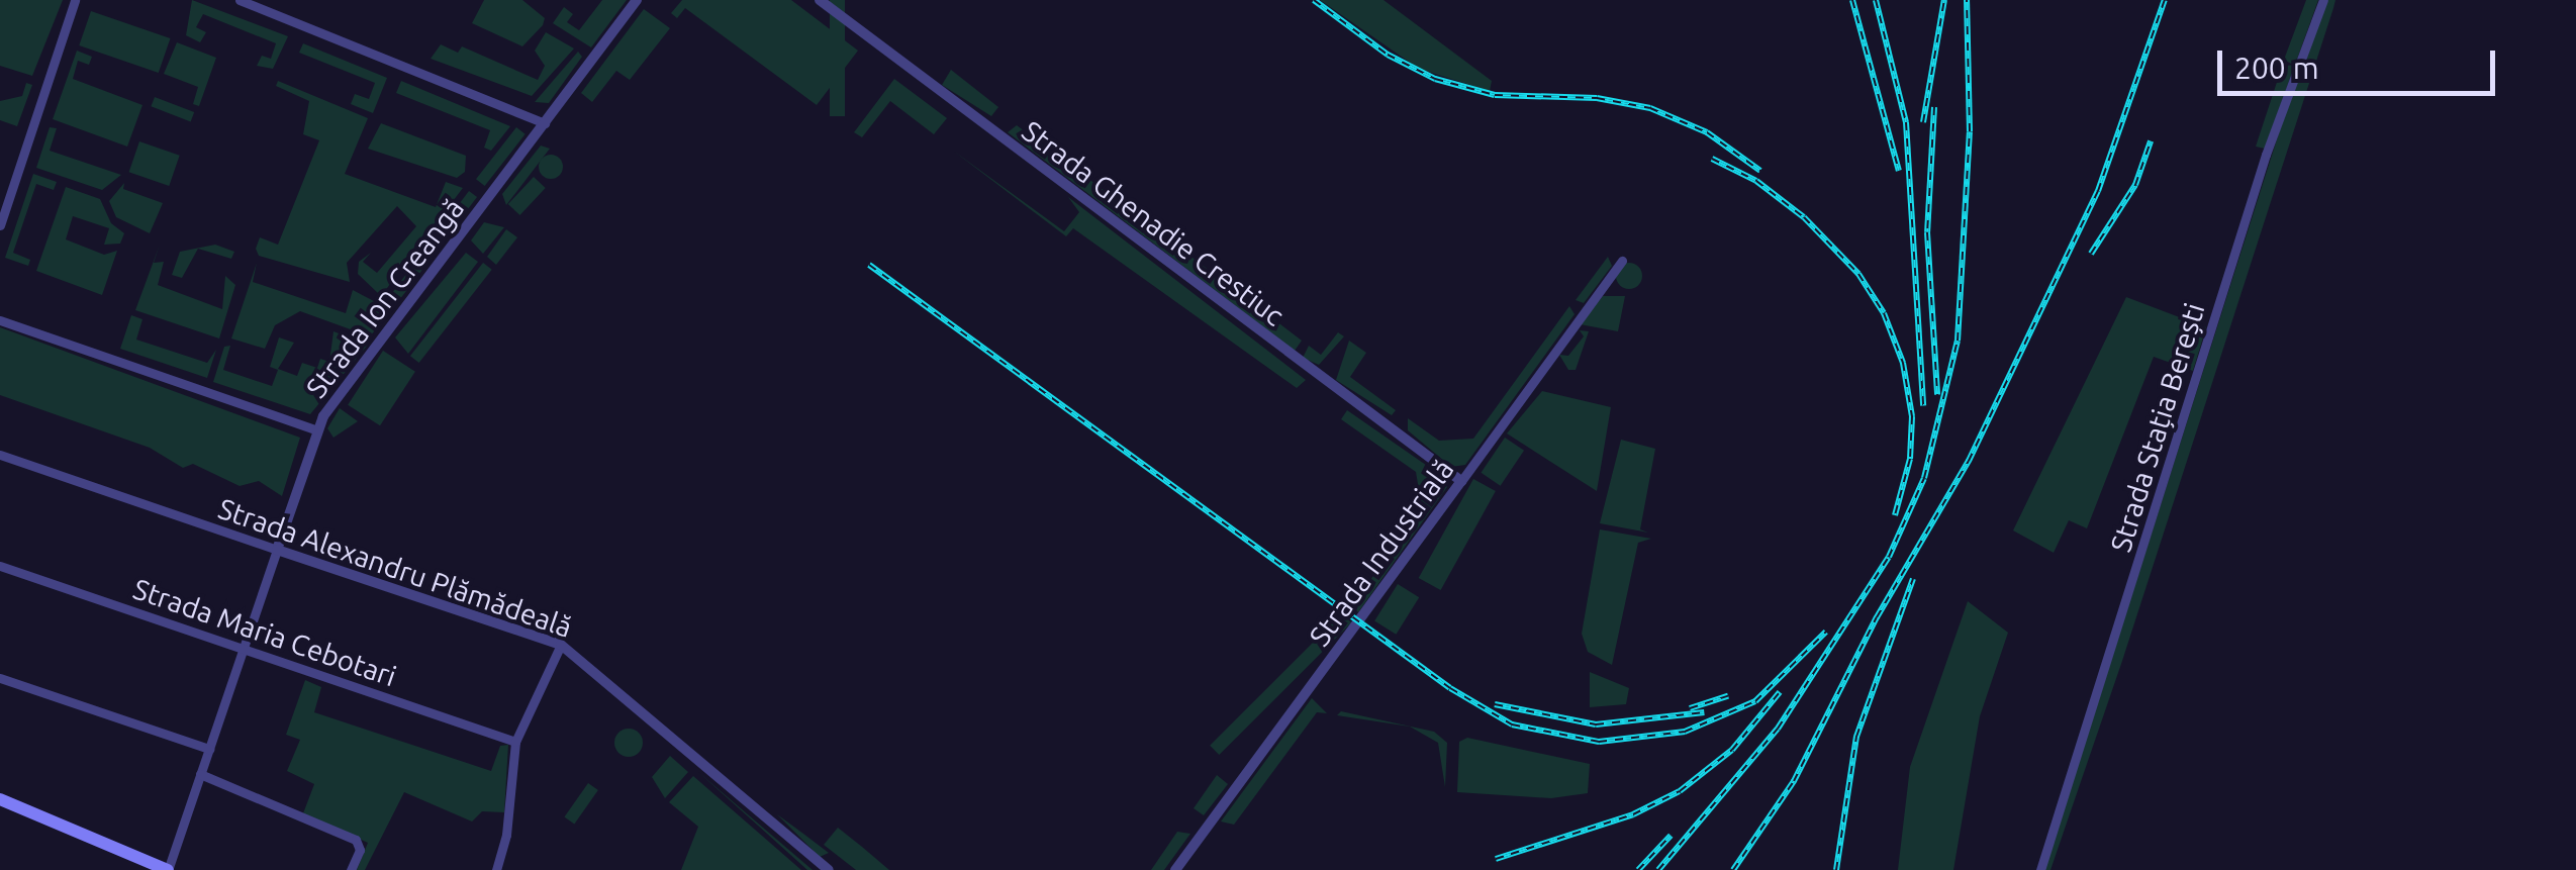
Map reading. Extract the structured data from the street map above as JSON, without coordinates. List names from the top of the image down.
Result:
{
  "streets": {
    "street": [
      "Strada Ghenadie Crestiuc",
      "Strada Ion Creangă",
      "Strada Stația Berești",
      "Strada Industrială",
      "Strada Alexandru Plămădeală",
      "Strada Maria Cebotari"
    ]
  },
  "crossings": [
    ["Strada Ghenadie Crestiuc", "Strada Industrială"],
    ["Strada Ion Creangă", "Strada Alexandru Plămădeală"],
    ["Strada Ion Creangă", "Strada Maria Cebotari"]
  ],
  "scale_bar": "200 m"
}
